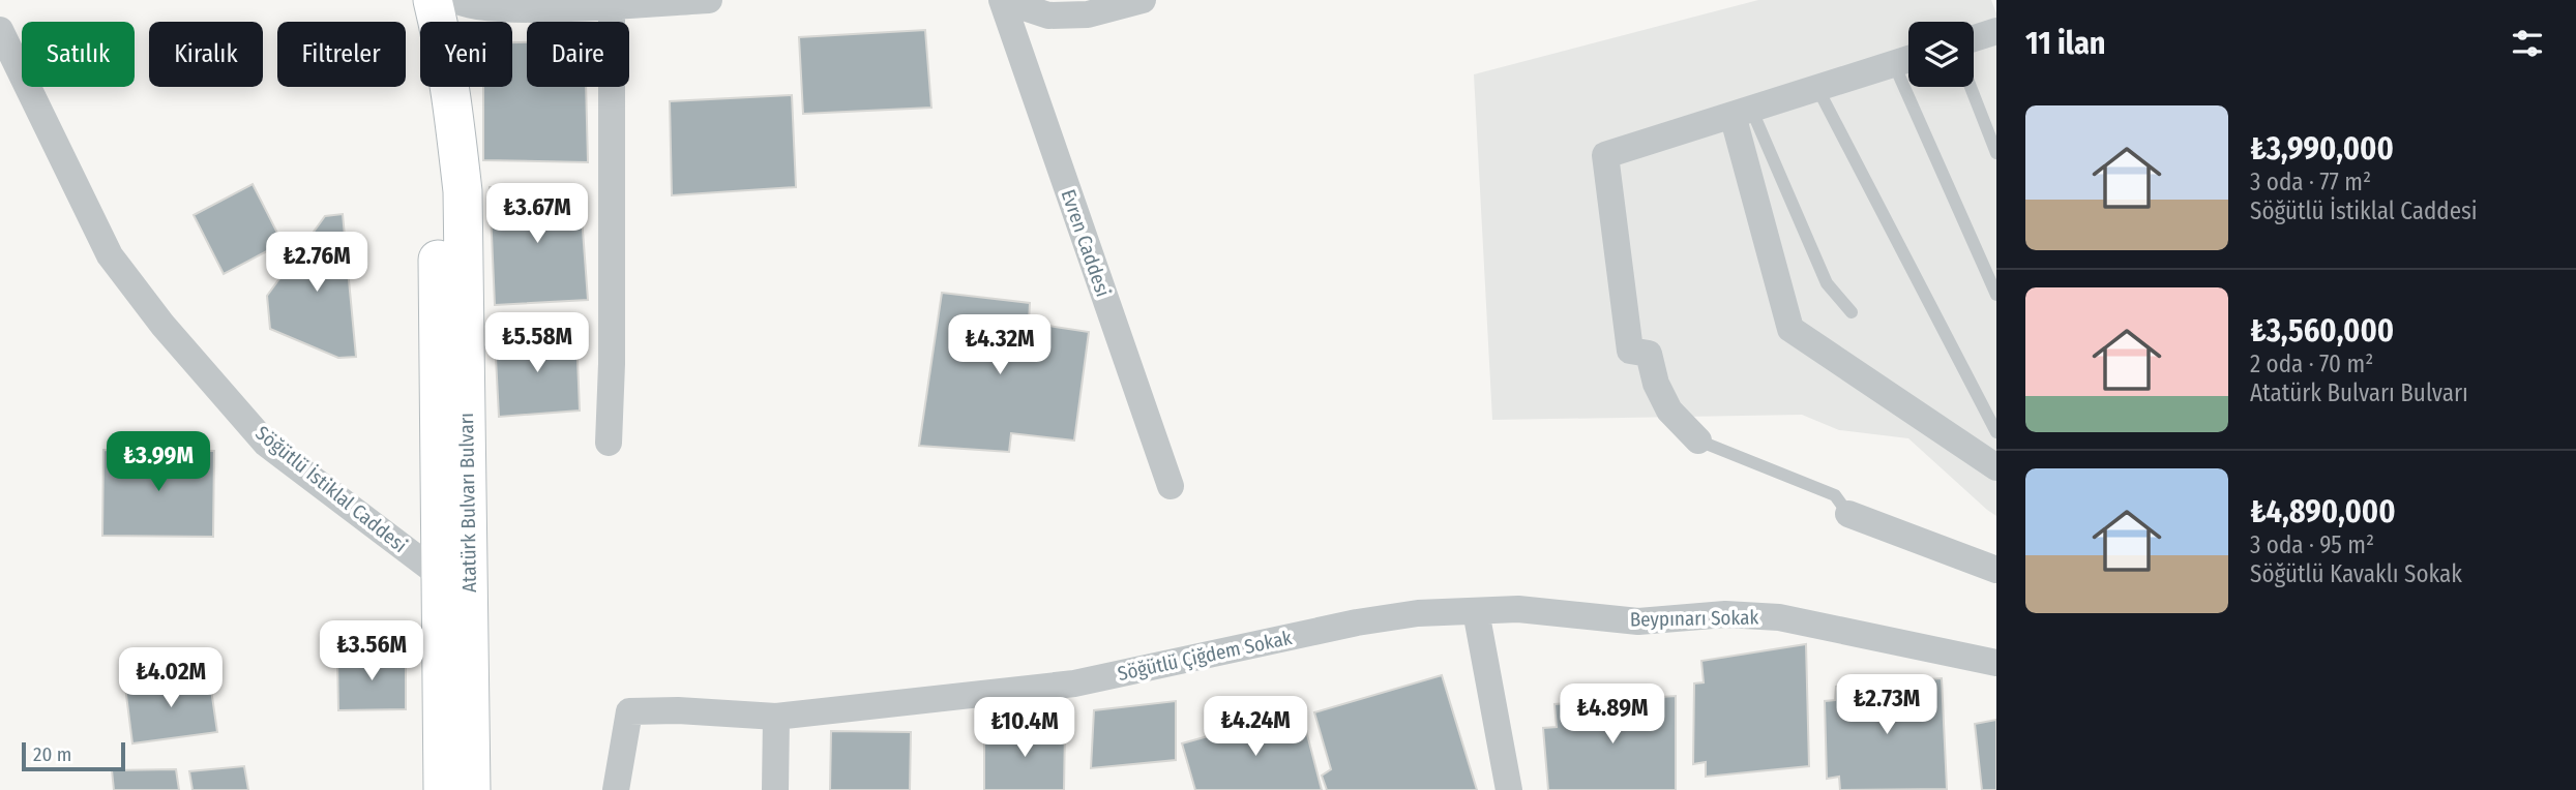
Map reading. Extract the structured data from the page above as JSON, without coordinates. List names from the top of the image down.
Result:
{
  "streets": {
    "street": [
      "Evren Caddesi",
      "Söğütlü İstiklal Caddesi",
      "Atatürk Bulvarı Bulvarı",
      "Beypınarı Sokak",
      "Söğütlü Çiğdem Sokak"
    ]
  },
  "crossings": [
    ["Söğütlü İstiklal Caddesi", "Atatürk Bulvarı Bulvarı"],
    ["Beypınarı Sokak", "Söğütlü Çiğdem Sokak"]
  ],
  "scale_bar": "20 m",
  "page": {
    "heading": "11 ilan",
    "chip": [
      "Satılık",
      "Kiralık",
      "Filtreler",
      "Yeni",
      "Daire"
    ],
    "list": [
      {
        "name": "₺3,990,000",
        "note": "3 oda · 77 m² · Söğütlü İstiklal Caddesi"
      },
      {
        "name": "₺3,560,000",
        "note": "2 oda · 70 m² · Atatürk Bulvarı Bulvarı"
      },
      {
        "name": "₺4,890,000",
        "note": "3 oda · 95 m² · Söğütlü Kavaklı Sokak"
      }
    ],
    "price": [
      "₺3.67M",
      "₺2.76M",
      "₺5.58M",
      "₺4.32M",
      "₺3.99M",
      "₺3.56M",
      "₺4.02M",
      "₺2.73M",
      "₺4.89M",
      "₺4.24M",
      "₺10.4M"
    ],
    "scale": "20 m"
  }
}
